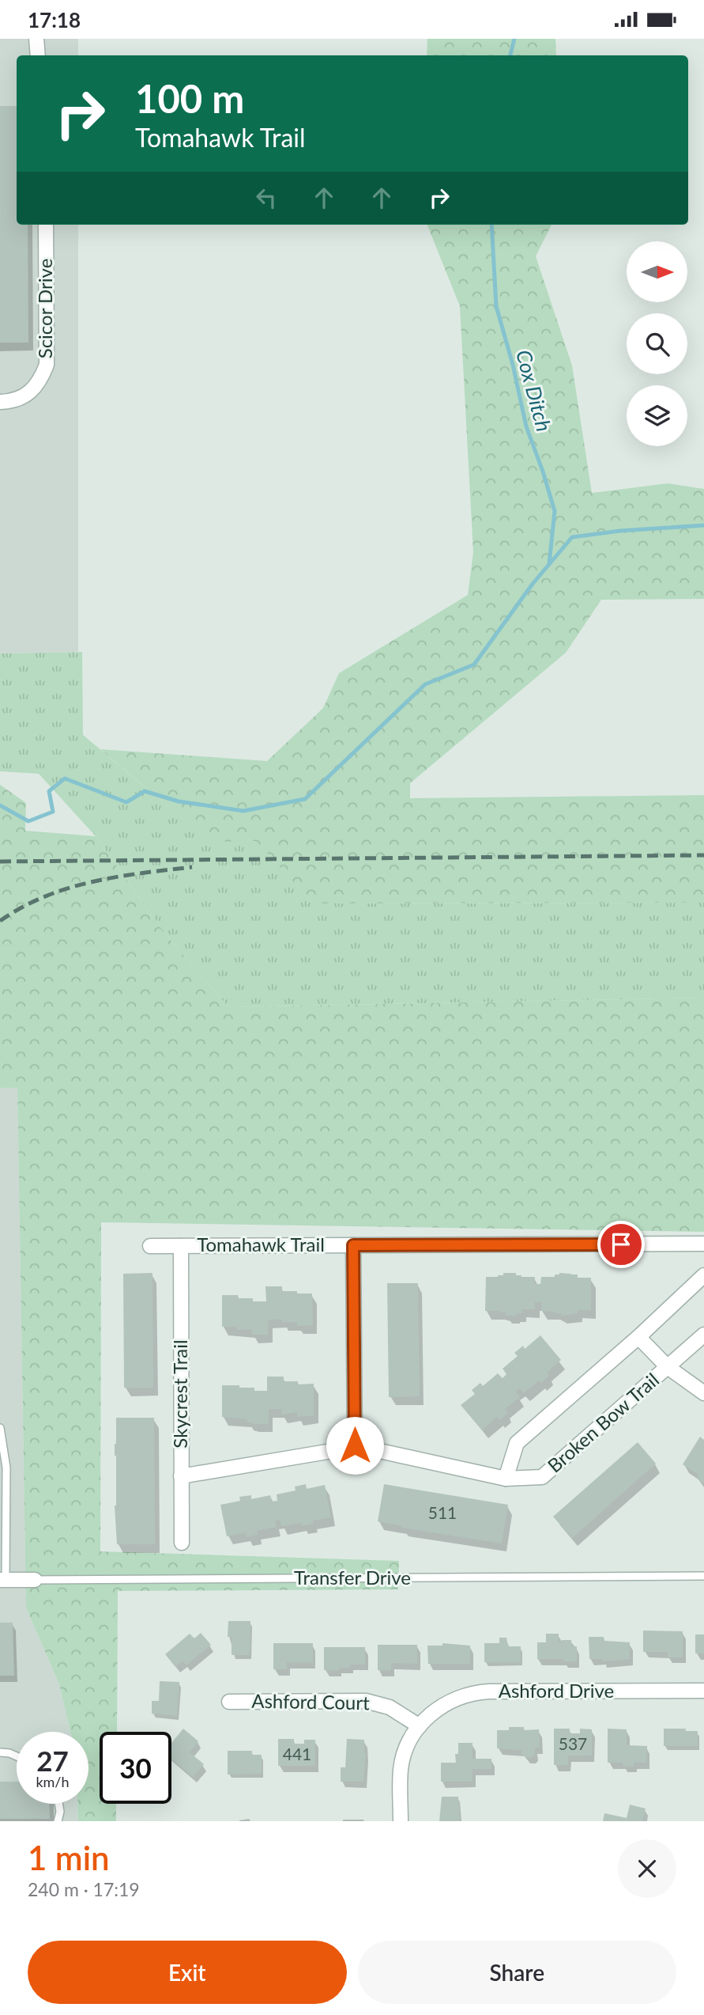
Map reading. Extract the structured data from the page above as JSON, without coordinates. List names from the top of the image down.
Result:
{
  "streets": {
    "street": [
      "Scicor Drive",
      "Tomahawk Trail",
      "Skycrest Trail",
      "Broken Bow Trail",
      "Transfer Drive",
      "Ashford Drive",
      "Ashford Court"
    ]
  },
  "crossings": [
    ["Tomahawk Trail", "Skycrest Trail"],
    ["Skycrest Trail", "Broken Bow Trail"],
    ["Ashford Drive", "Ashford Court"]
  ],
  "water": ["Cox Ditch"],
  "house_numbers": ["511", "537", "441"],
  "north": "right",
  "page": {
    "status": "17:18",
    "turn": ["100 m", "Tomahawk Trail"],
    "speed": "27 km/h",
    "limit": "30",
    "heading": ["1 min", "240 m · 17:19"],
    "buttons": ["Exit", "Share"]
  }
}
